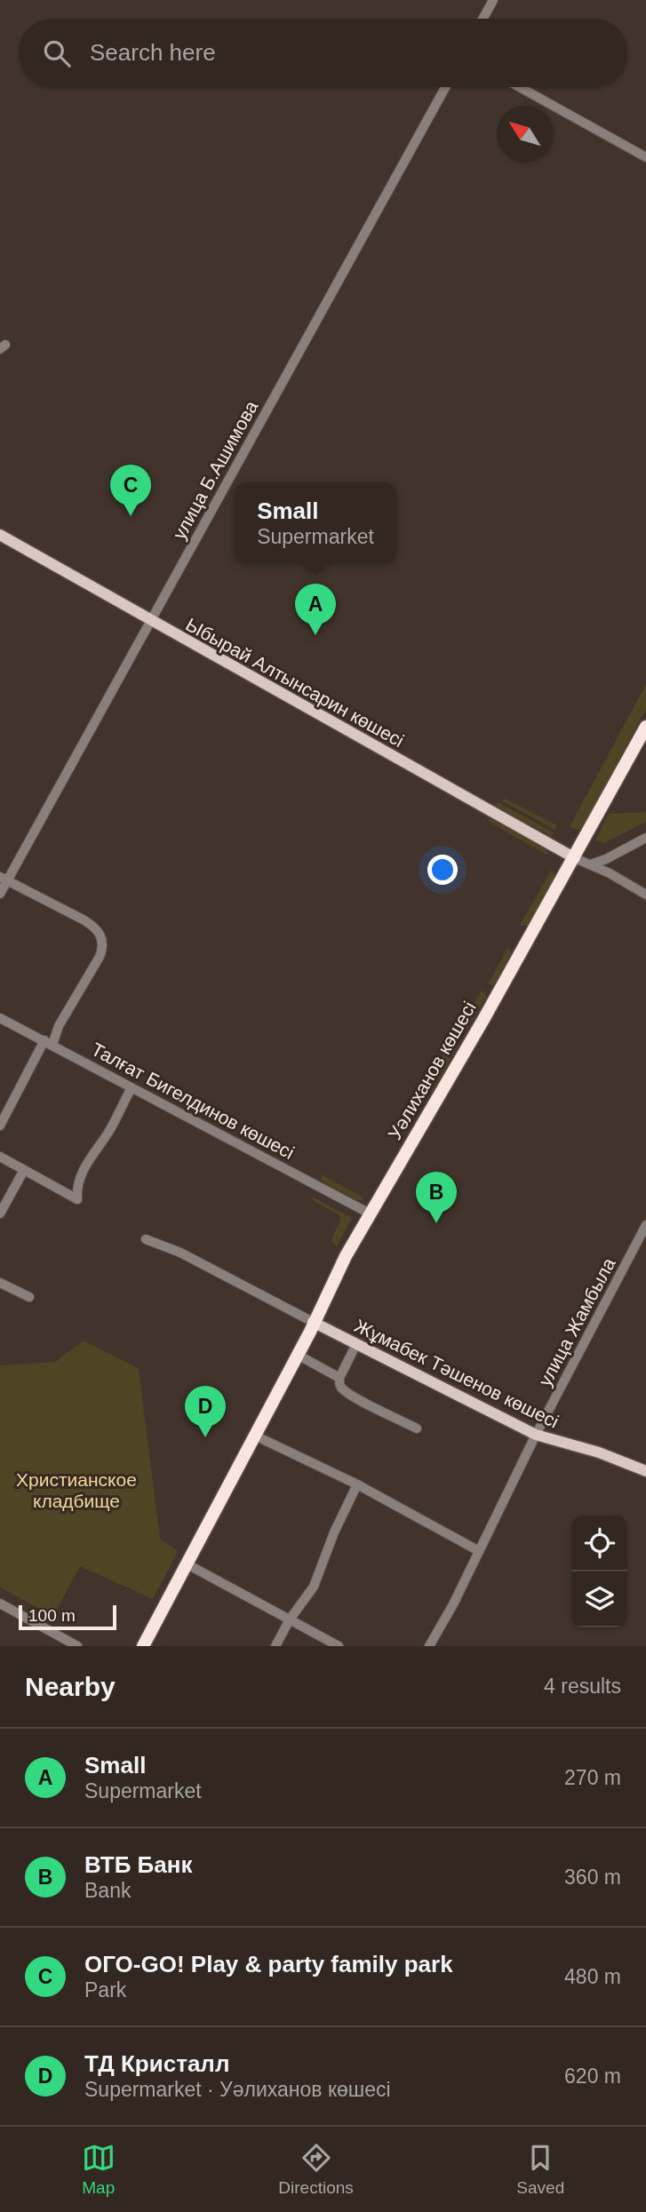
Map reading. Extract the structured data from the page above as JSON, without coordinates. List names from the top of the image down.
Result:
{
  "streets": {
    "highway": ["Уәлиханов көшесі"],
    "main road": ["Ыбырай Алтынсарин көшесі", "Жұмабек Тәшенов көшесі"],
    "street": ["улица Б.Ашимова", "Талғат Бигелдинов көшесі", "улица Жамбыла"]
  },
  "crossings": [
    ["улица Б.Ашимова", "Ыбырай Алтынсарин көшесі"],
    ["Ыбырай Алтынсарин көшесі", "Уәлиханов көшесі"],
    ["Уәлиханов көшесі", "Талғат Бигелдинов көшесі"],
    ["Уәлиханов көшесі", "Жұмабек Тәшенов көшесі"],
    ["улица Жамбыла", "Жұмабек Тәшенов көшесі"]
  ],
  "parks": ["Христианское кладбище"],
  "scale_bar": "100 m",
  "north": "top left",
  "page": {
    "search": "Search here",
    "pins": [
      "C",
      "A",
      "B",
      "D"
    ],
    "popup": ["Small", "Supermarket"],
    "scale": "100 m",
    "heading": ["Nearby", "4 results"],
    "list": [
      {
        "mark": "A",
        "name": "Small",
        "note": "Supermarket",
        "value": "270 m"
      },
      {
        "mark": "B",
        "name": "ВТБ Банк",
        "note": "Bank",
        "value": "360 m"
      },
      {
        "mark": "C",
        "name": "ОГО-GO! Play & party family park",
        "note": "Park",
        "value": "480 m"
      },
      {
        "mark": "D",
        "name": "ТД Кристалл",
        "note": "Supermarket · Уәлиханов көшесі",
        "value": "620 m"
      }
    ],
    "nav": ["Map", "Directions", "Saved"]
  }
}
